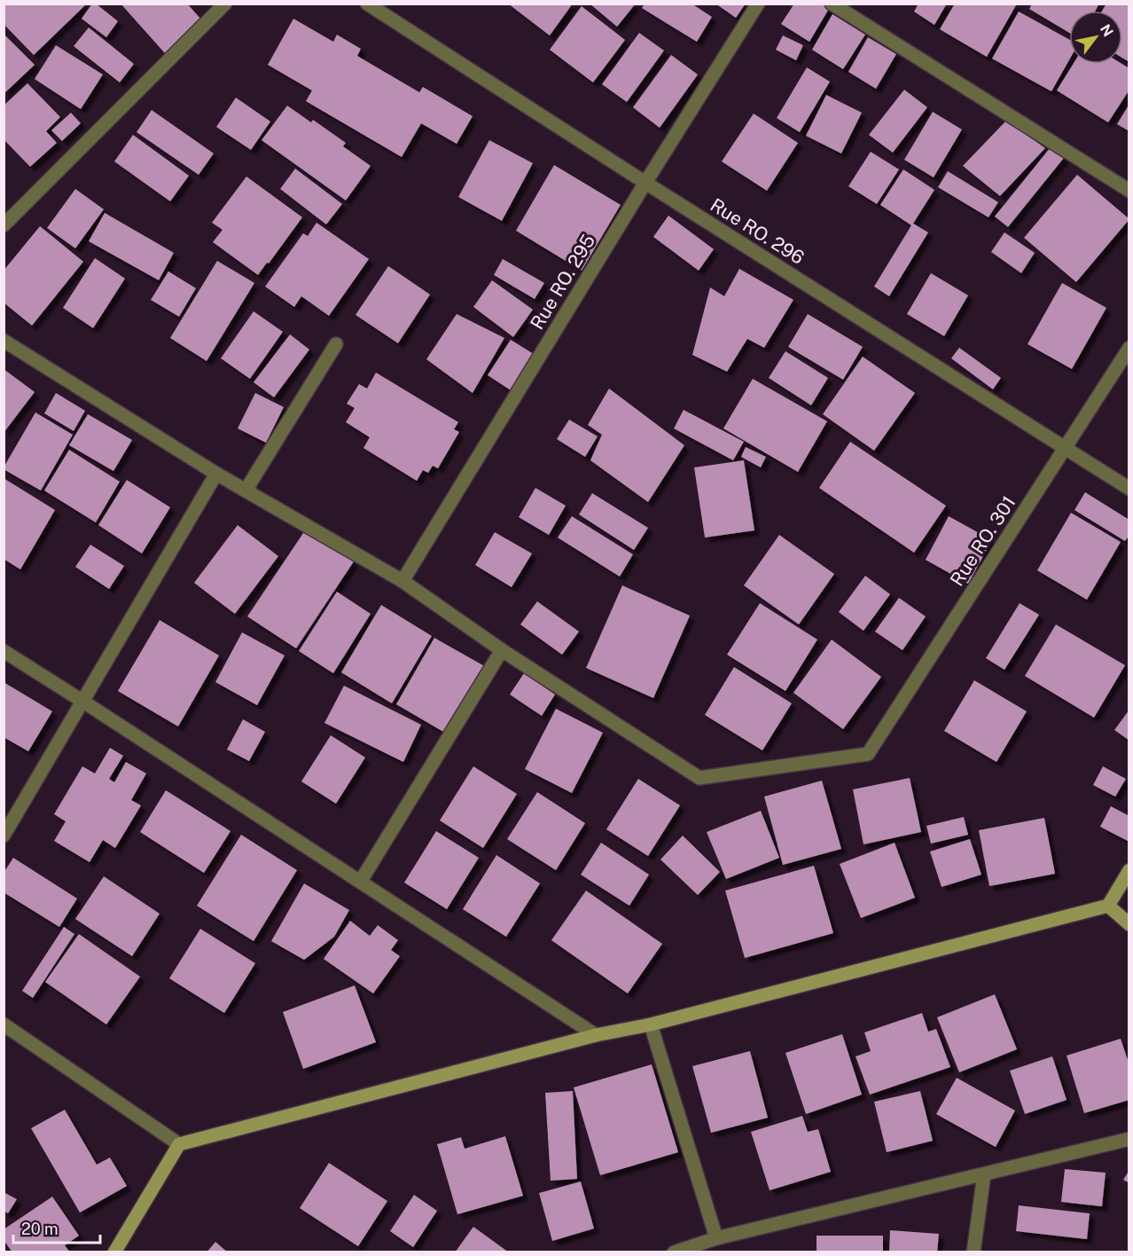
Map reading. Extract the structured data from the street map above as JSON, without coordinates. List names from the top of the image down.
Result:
{
  "streets": {
    "street": ["Rue RO. 296", "Rue RO. 295", "Rue RO. 301"]
  },
  "crossings": [
    ["Rue RO. 296", "Rue RO. 295"],
    ["Rue RO. 296", "Rue RO. 301"]
  ],
  "scale_bar": "20 m",
  "north": "top right"
}
